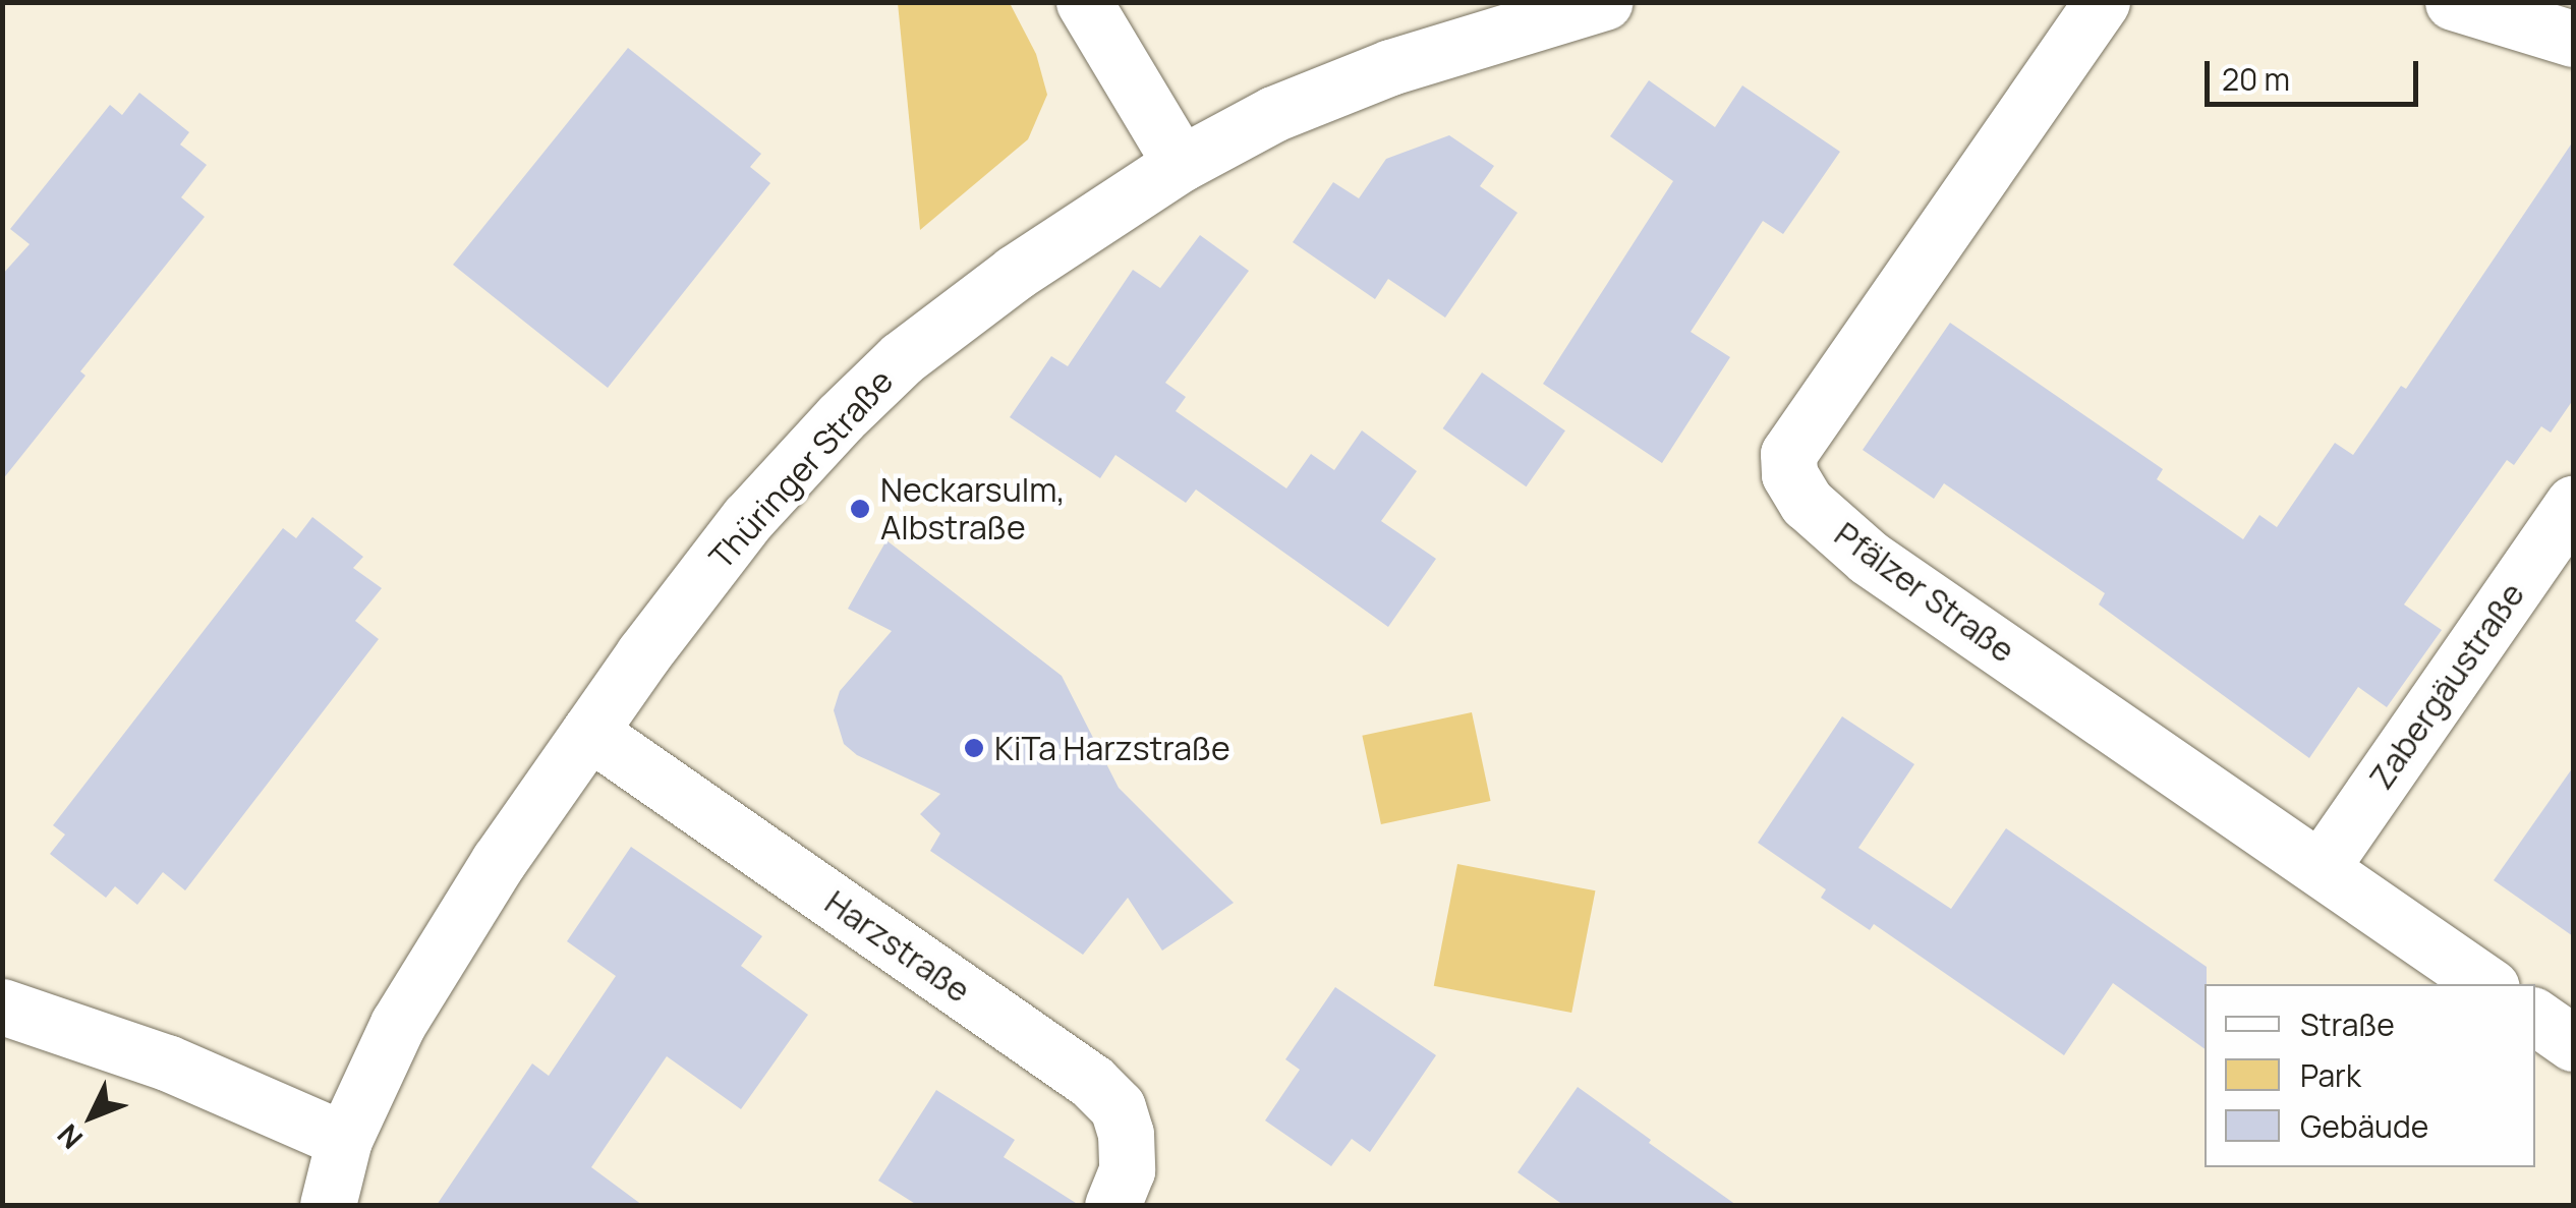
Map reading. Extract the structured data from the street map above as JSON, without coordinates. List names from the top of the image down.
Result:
{
  "streets": {
    "street": [
      "Thüringer Straße",
      "Pfälzer Straße",
      "Zabergäustraße",
      "Harzstraße"
    ]
  },
  "crossings": [
    ["Thüringer Straße", "Harzstraße"],
    ["Pfälzer Straße", "Zabergäustraße"]
  ],
  "places": ["Neckarsulm, Albstraße", "KiTa Harzstraße"],
  "legend": ["Straße", "Park", "Gebäude"],
  "scale_bar": "20 m",
  "north": "bottom left"
}
